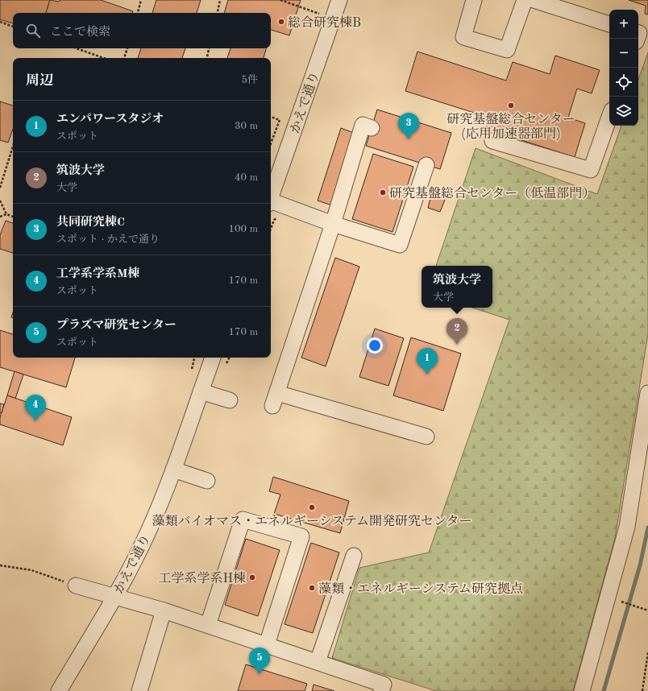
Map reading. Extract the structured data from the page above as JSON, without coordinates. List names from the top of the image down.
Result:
{
  "streets": {
    "street": ["かえで通り"]
  },
  "places": [
    "総合研究棟B",
    "研究基盤総合センター (応用加速器部門)",
    "研究基盤総合センター（低温部門）",
    "藻類バイオマス・エネルギーシステム開発研究センター",
    "工学系学系H棟",
    "藻類・エネルギーシステム研究拠点"
  ],
  "page": {
    "map_buttons": ["+", "−"],
    "search": "ここで検索",
    "heading": ["周辺", "5件"],
    "list": [
      {
        "mark": "1",
        "name": "エンパワースタジオ",
        "note": "スポット",
        "value": "30 m"
      },
      {
        "mark": "2",
        "name": "筑波大学",
        "note": "大学",
        "value": "40 m"
      },
      {
        "mark": "3",
        "name": "共同研究棟C",
        "note": "スポット · かえで通り",
        "value": "100 m"
      },
      {
        "mark": "4",
        "name": "工学系学系M棟",
        "note": "スポット",
        "value": "170 m"
      },
      {
        "mark": "5",
        "name": "プラズマ研究センター",
        "note": "スポット",
        "value": "170 m"
      }
    ],
    "pins": [
      "3",
      "2",
      "1",
      "4",
      "5"
    ],
    "popup": ["筑波大学", "大学"]
  }
}
